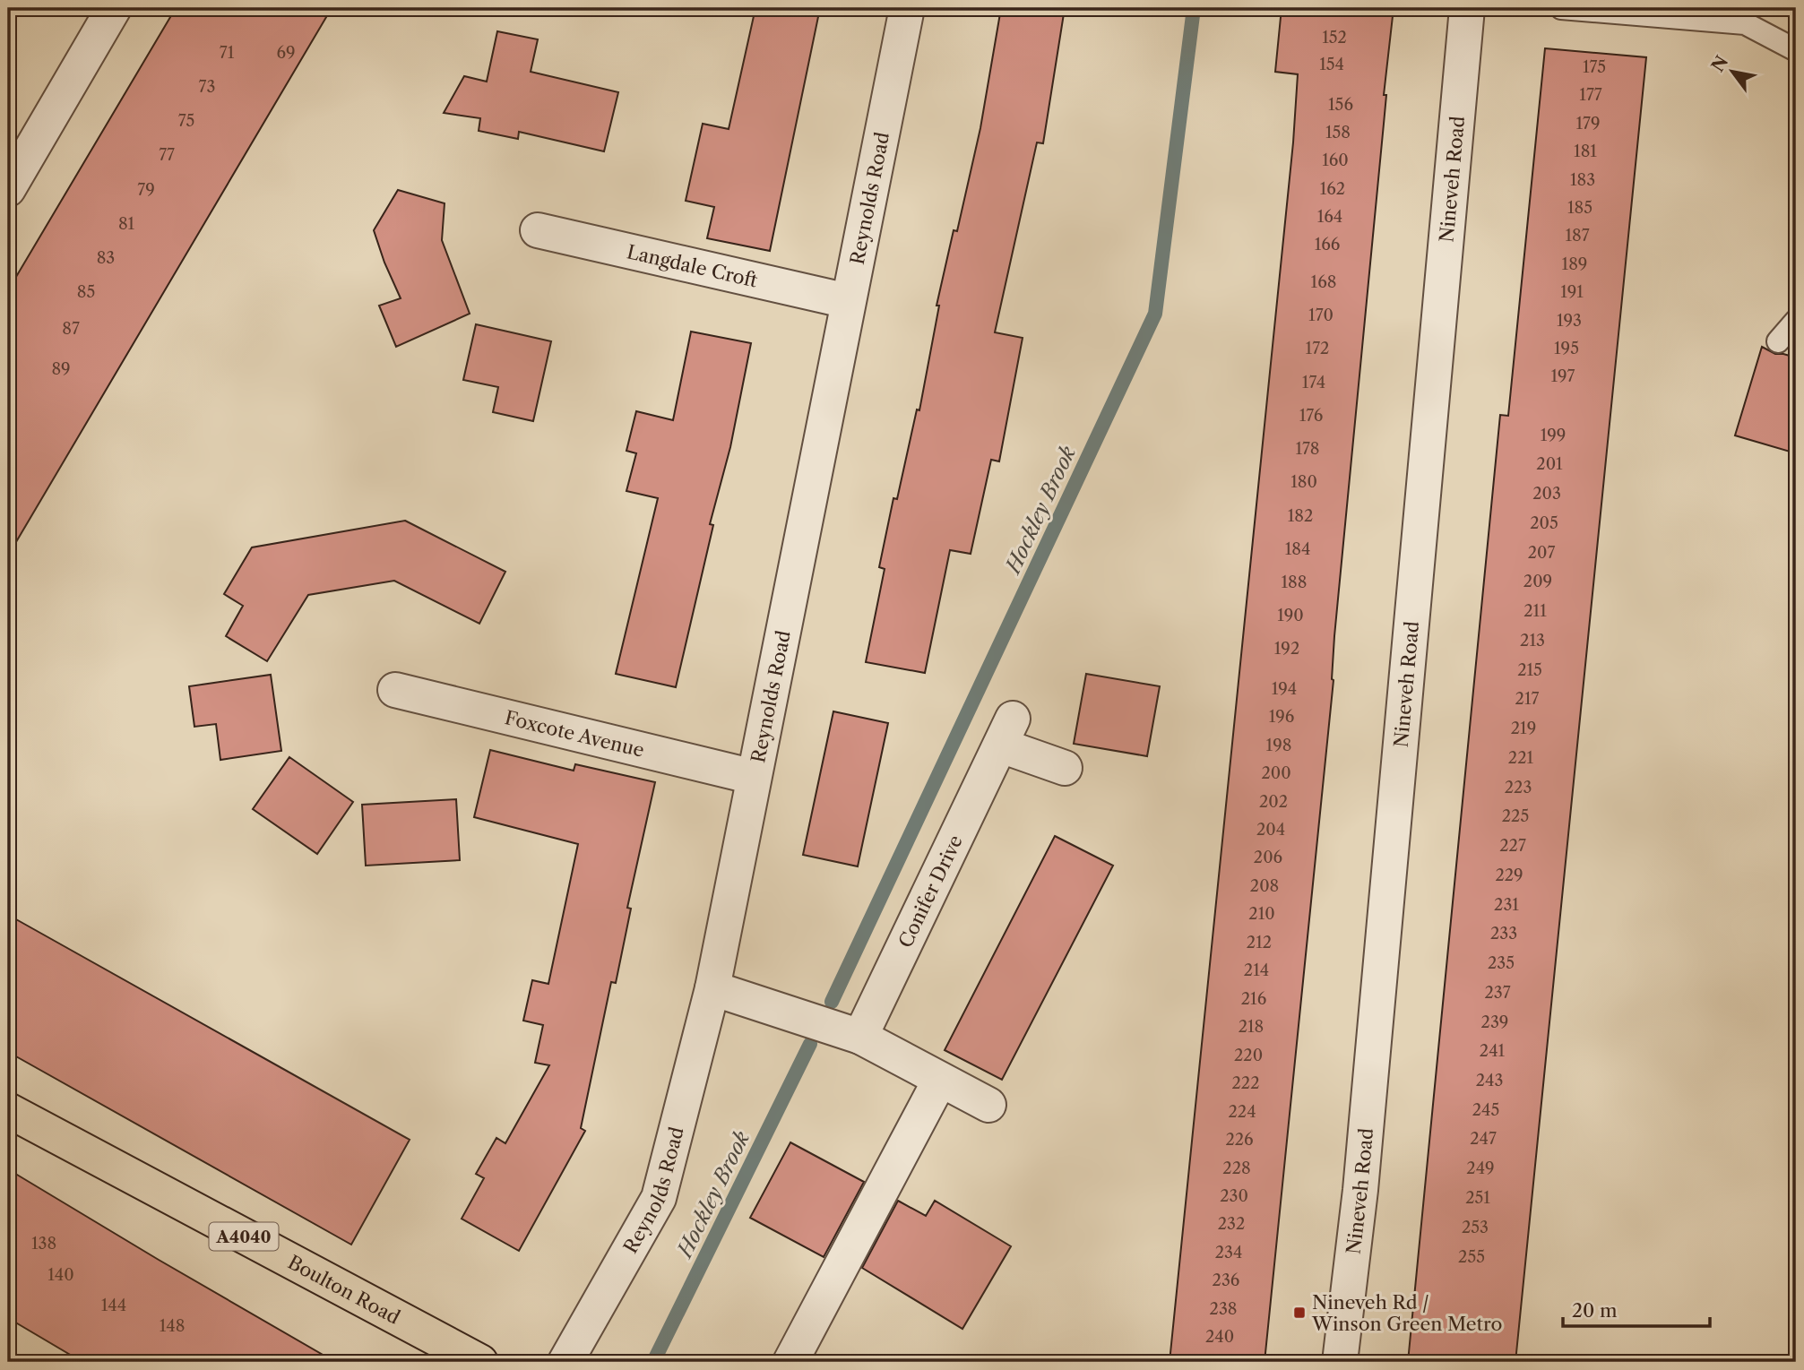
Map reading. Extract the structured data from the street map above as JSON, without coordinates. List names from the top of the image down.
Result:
{
  "streets": {
    "main road": ["A4040", "Boulton Road"],
    "street": [
      "Nineveh Road",
      "Reynolds Road",
      "Langdale Croft",
      "Foxcote Avenue",
      "Conifer Drive"
    ]
  },
  "crossings": [
    ["Reynolds Road", "Langdale Croft"],
    ["Reynolds Road", "Foxcote Avenue"]
  ],
  "water": ["Hockley Brook"],
  "places": {
    "transit": ["Nineveh Rd / Winson Green Metro"]
  },
  "house_numbers": [
    "152",
    "71",
    "69",
    "154",
    "175",
    "73",
    "177",
    "156",
    "75",
    "179",
    "158",
    "181",
    "77",
    "160",
    "183",
    "162",
    "79",
    "185",
    "164",
    "81",
    "187",
    "166",
    "83",
    "189",
    "168",
    "85",
    "191",
    "170",
    "193",
    "87",
    "172",
    "195",
    "89",
    "197",
    "174",
    "176",
    "199",
    "178",
    "201",
    "180",
    "203",
    "182",
    "205",
    "184",
    "207",
    "209",
    "188",
    "211",
    "190",
    "213",
    "192",
    "215",
    "194",
    "217",
    "196",
    "219",
    "198",
    "221",
    "200",
    "223",
    "202",
    "225",
    "204",
    "227",
    "206",
    "229",
    "208",
    "231",
    "210",
    "233",
    "212",
    "235",
    "214",
    "237",
    "216",
    "239",
    "218",
    "241",
    "220",
    "243",
    "222",
    "245",
    "224",
    "247",
    "226",
    "228",
    "249",
    "230",
    "251",
    "232",
    "253",
    "138",
    "234",
    "255",
    "140",
    "236",
    "144",
    "238",
    "148",
    "240"
  ],
  "scale_bar": "20 m",
  "north": "top left"
}
